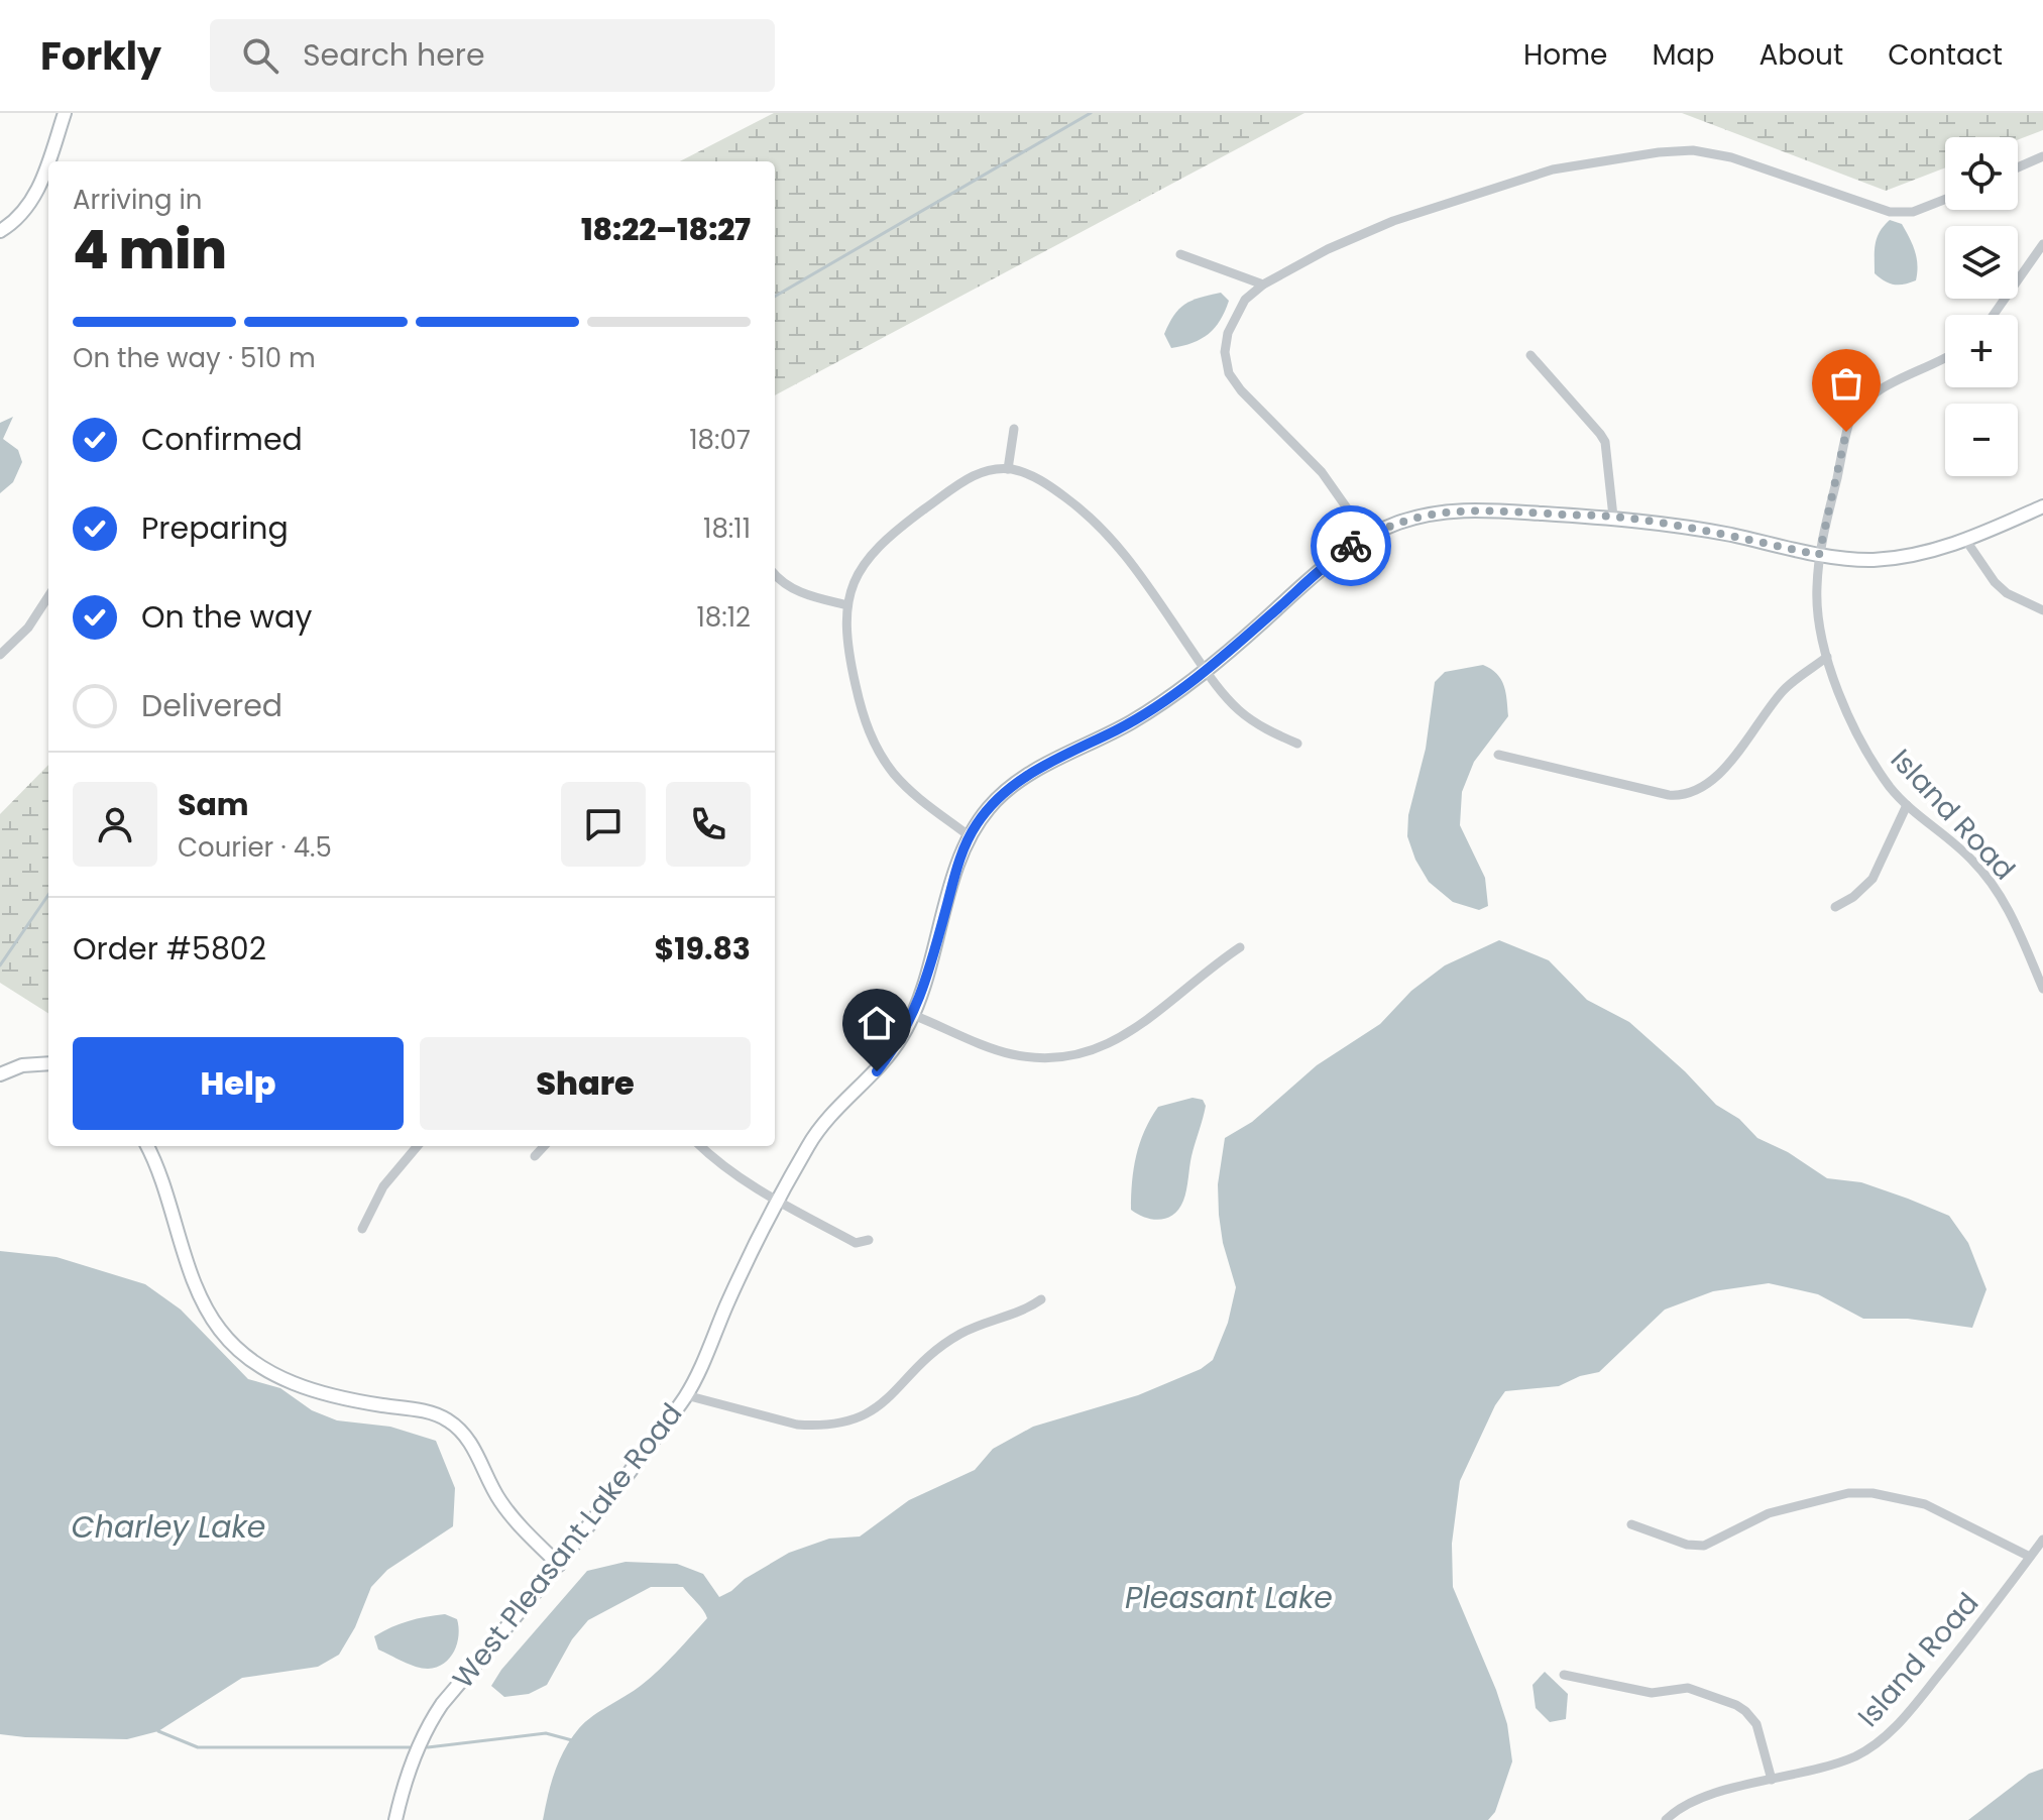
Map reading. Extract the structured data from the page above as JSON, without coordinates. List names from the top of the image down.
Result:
{
  "streets": {
    "street": ["Island Road", "West Pleasant Lake Road"]
  },
  "crossings": [
    ["Island Road", "West Pleasant Lake Road"]
  ],
  "water": ["Charley Lake", "Pleasant Lake"],
  "page": {
    "header": "Forkly",
    "search": "Search here",
    "nav": [
      "Home",
      "Map",
      "About",
      "Contact"
    ],
    "map_buttons": ["+", "−"],
    "heading": ["4 min", "Arriving in", "18:22–18:27"],
    "panel": [
      "Sam",
      "Courier · 4.5",
      "Order #5802",
      "$19.83"
    ],
    "bar": "On the way · 510 m",
    "list": [
      ["Confirmed", "18:07"],
      ["Preparing", "18:11"],
      ["On the way", "18:12"],
      "Delivered"
    ],
    "buttons": ["Help", "Share"]
  }
}
